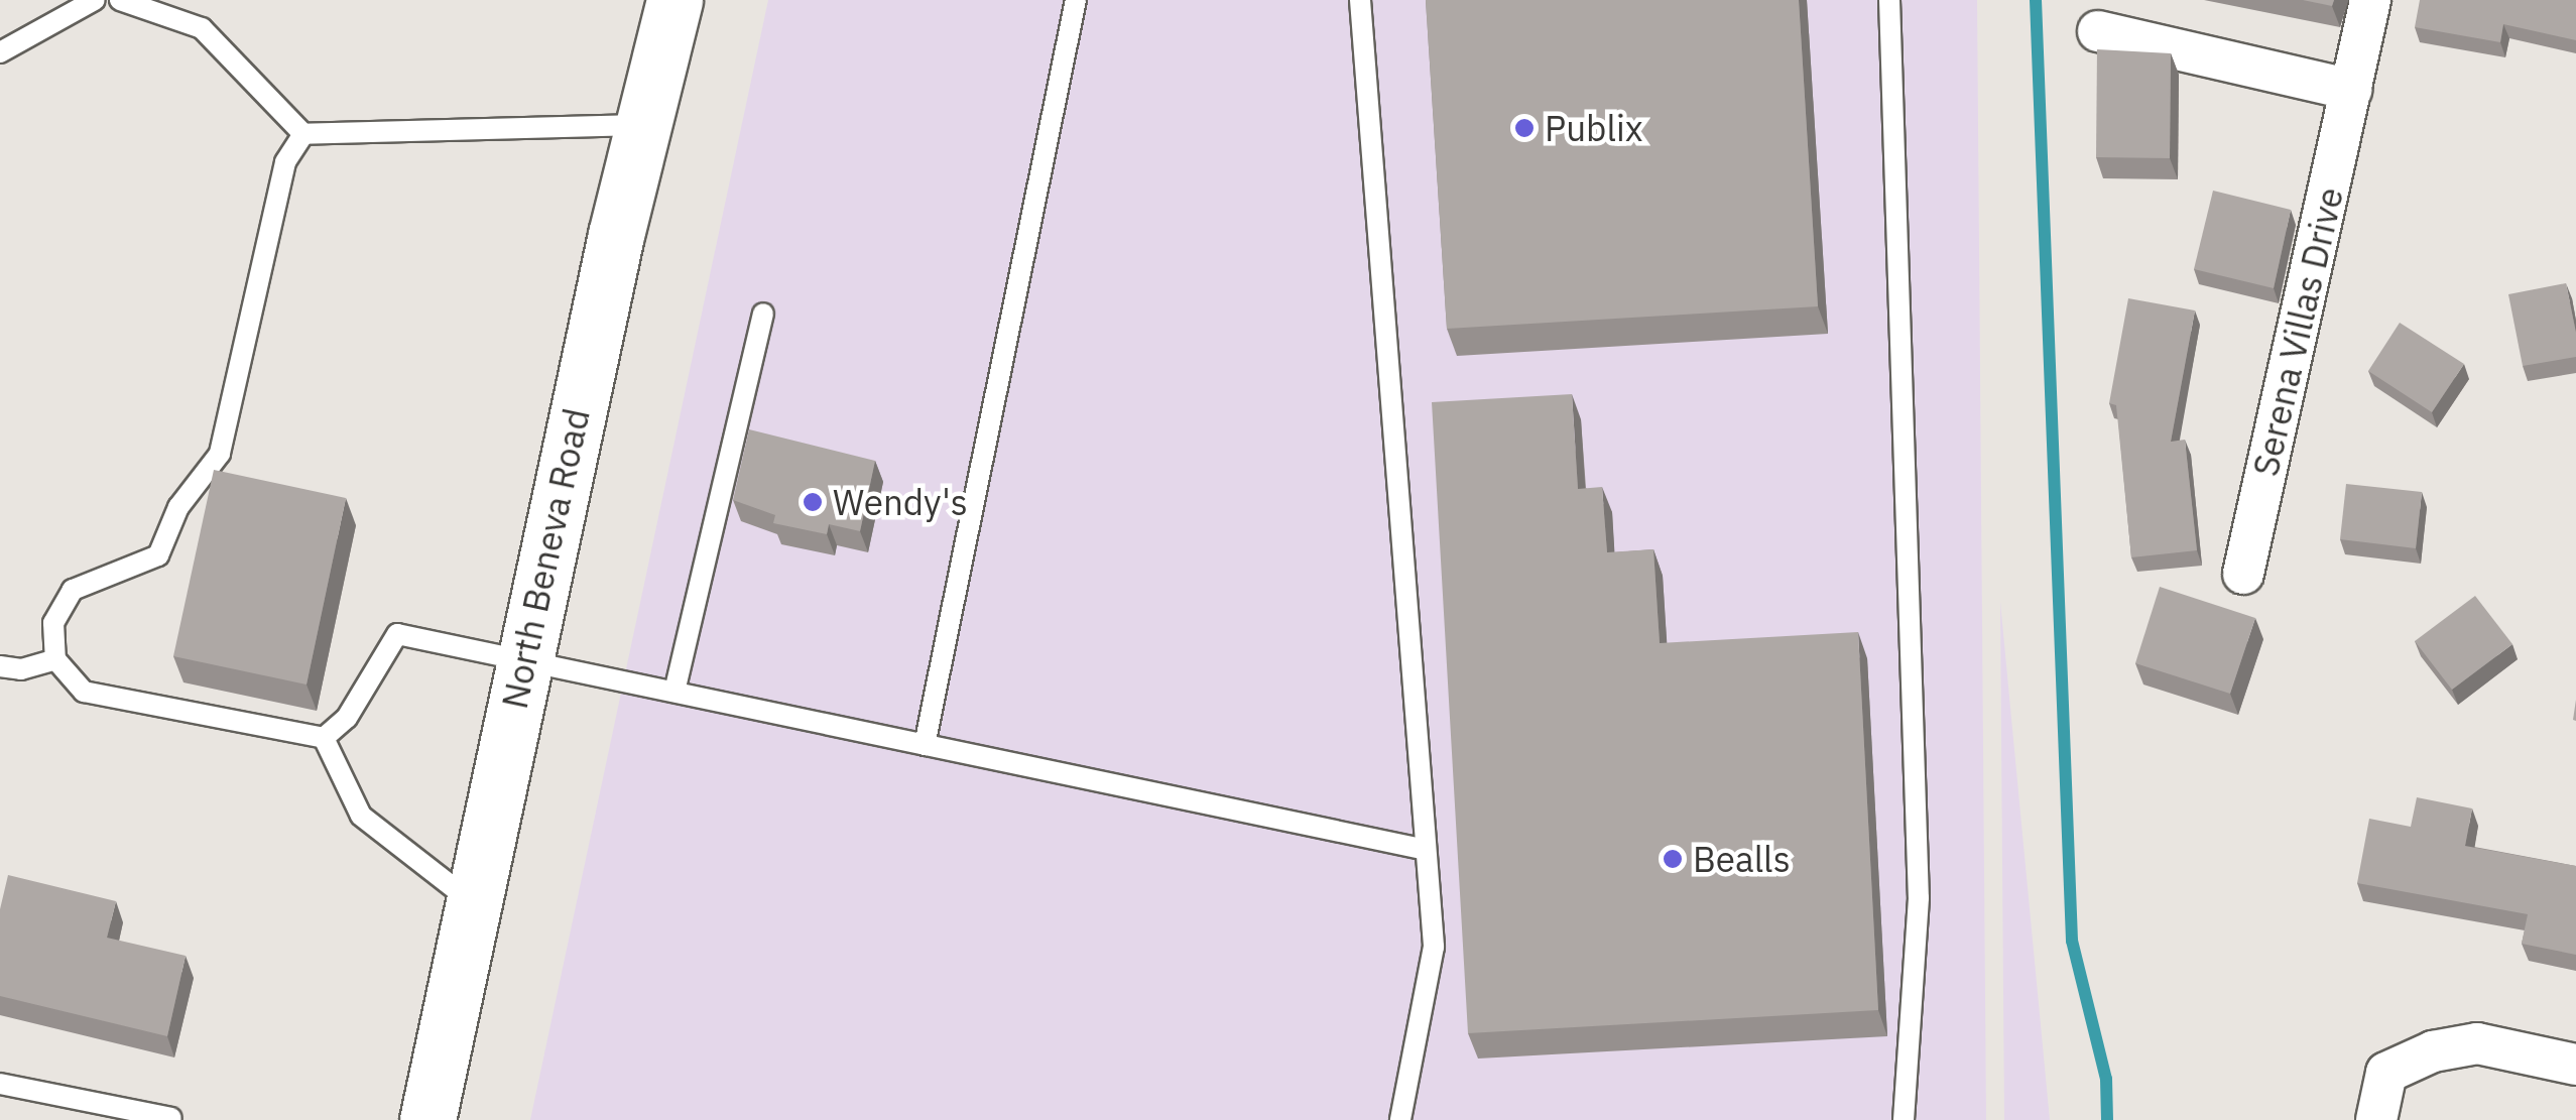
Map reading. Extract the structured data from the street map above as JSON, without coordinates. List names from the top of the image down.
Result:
{
  "streets": {
    "main road": ["North Beneva Road"],
    "street": ["Serena Villas Drive"]
  },
  "places": ["Publix", "Wendy's", "Bealls"]
}
